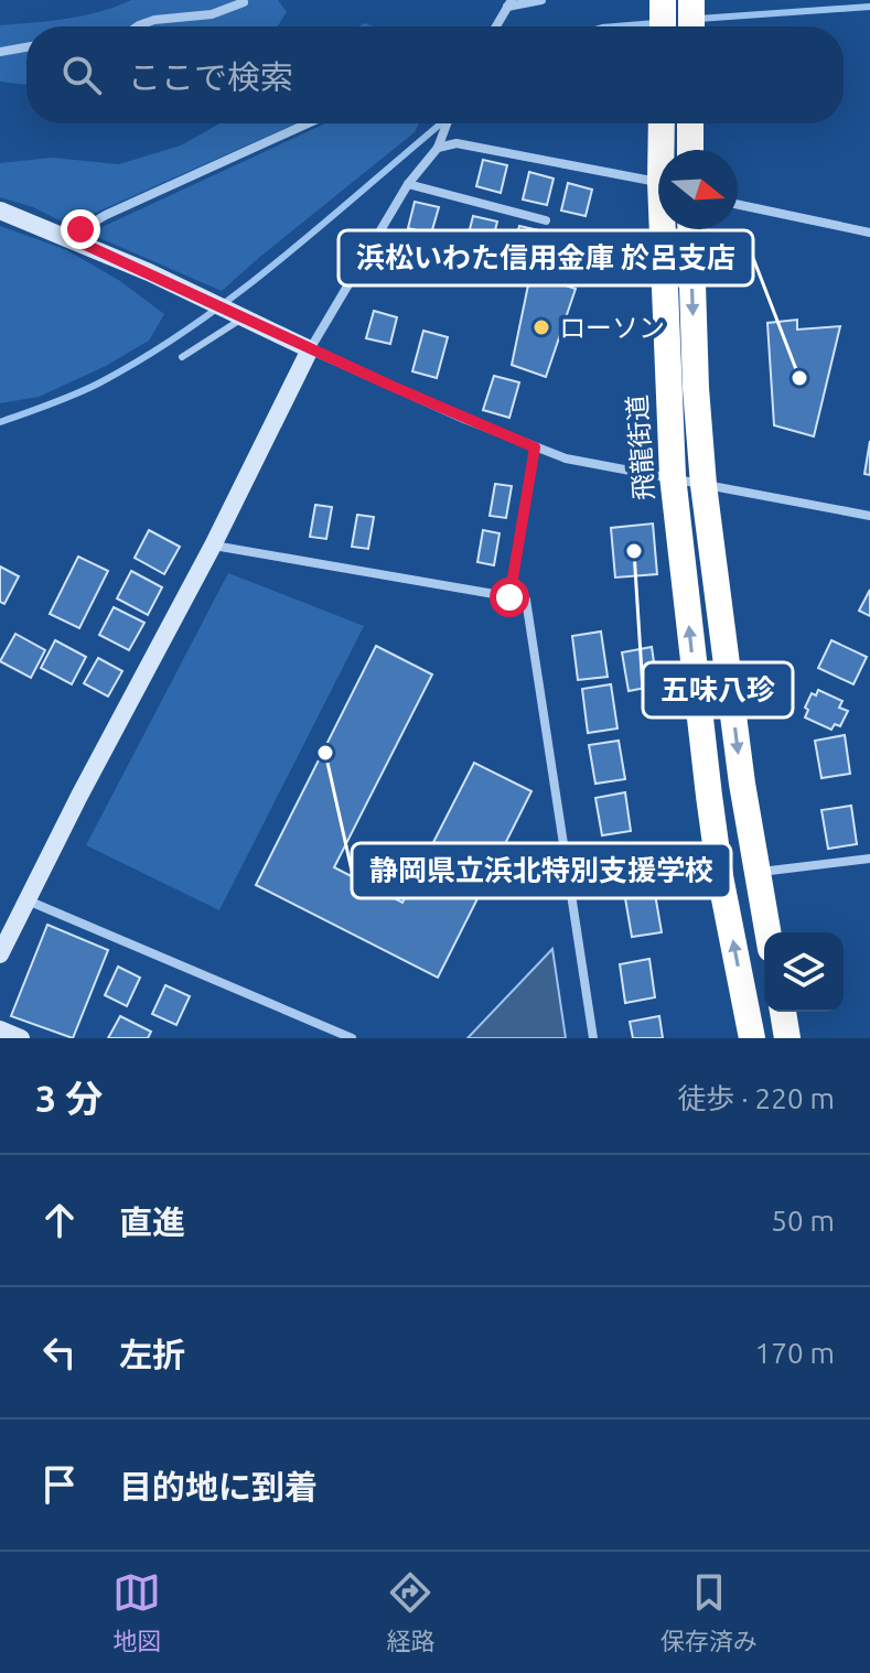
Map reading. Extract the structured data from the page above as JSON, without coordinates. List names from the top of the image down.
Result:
{
  "streets": {
    "highway": ["飛龍街道"]
  },
  "places": [
    "ローソン",
    "浜松いわた信用金庫 於呂支店",
    "五味八珍",
    "静岡県立浜北特別支援学校"
  ],
  "north": "right",
  "page": {
    "search": "ここで検索",
    "heading": ["3 分", "徒歩 · 220 m"],
    "list": [
      ["直進", "50 m"],
      ["左折", "170 m"],
      "目的地に到着"
    ],
    "nav": ["地図", "経路", "保存済み"]
  }
}
